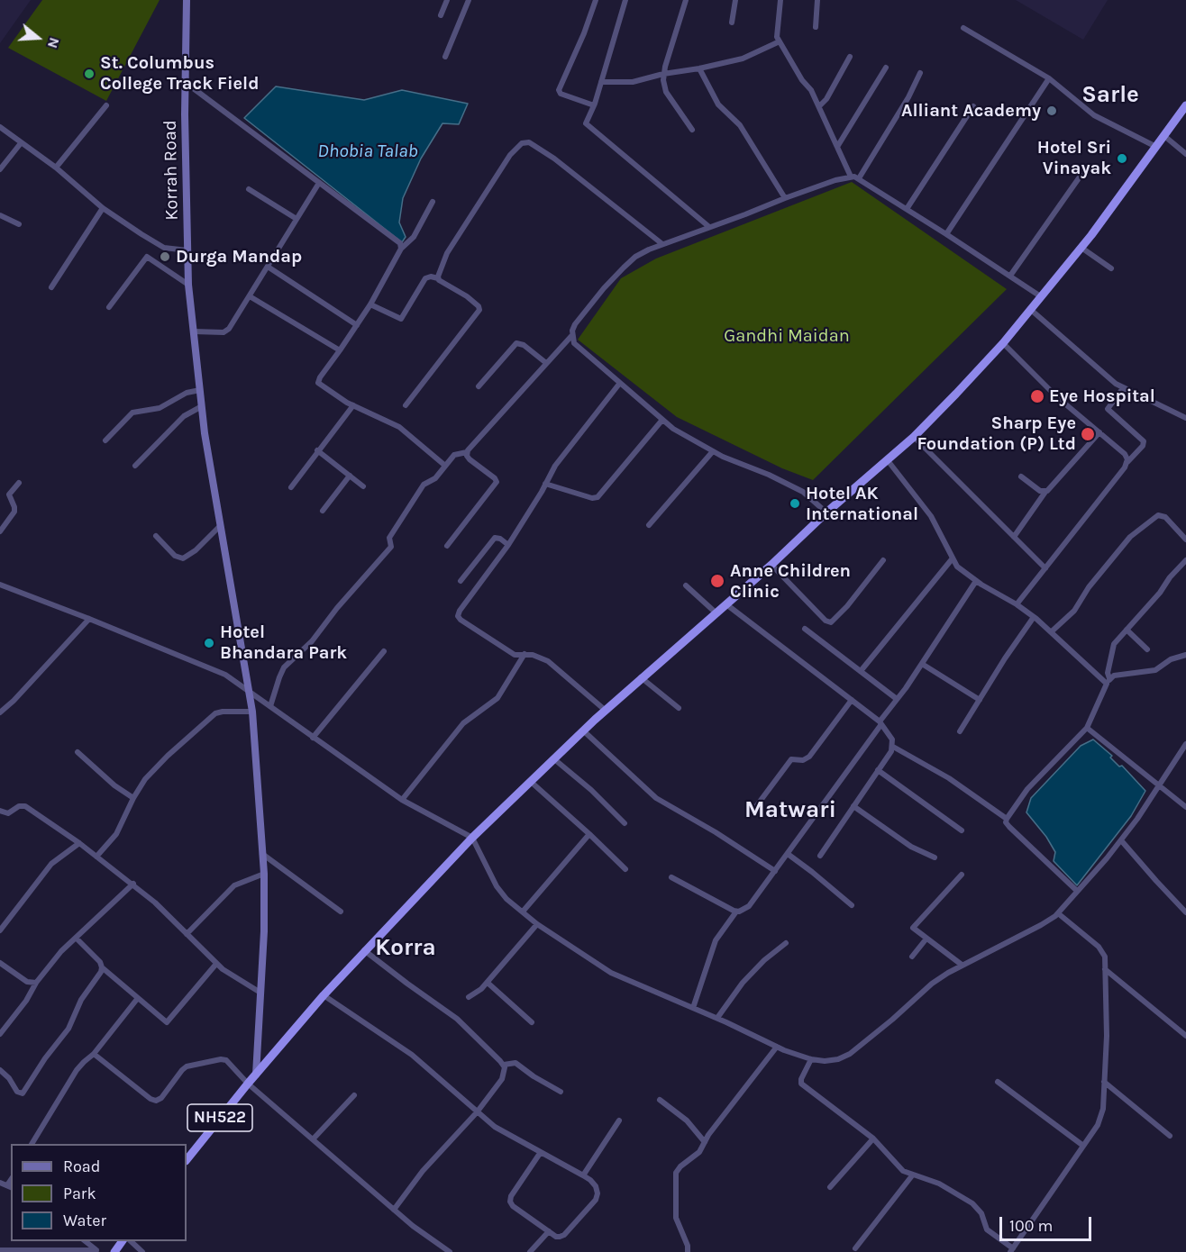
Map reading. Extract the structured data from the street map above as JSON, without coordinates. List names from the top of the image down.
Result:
{
  "streets": {
    "highway": ["NH522"],
    "main road": ["Korrah Road"]
  },
  "crossings": [
    ["Korrah Road", "NH522"]
  ],
  "districts": ["Sarle", "Matwari", "Korra"],
  "water": ["Dhobia Talab"],
  "parks": ["Gandhi Maidan"],
  "places": [
    "St. Columbus College Track Field",
    "Alliant Academy",
    "Hotel Sri Vinayak",
    "Durga Mandap",
    "Eye Hospital",
    "Sharp Eye Foundation (P) Ltd",
    "Hotel AK International",
    "Anne Children Clinic",
    "Hotel Bhandara Park"
  ],
  "legend": ["Road", "Park", "Water"],
  "scale_bar": "100 m",
  "north": "right"
}
